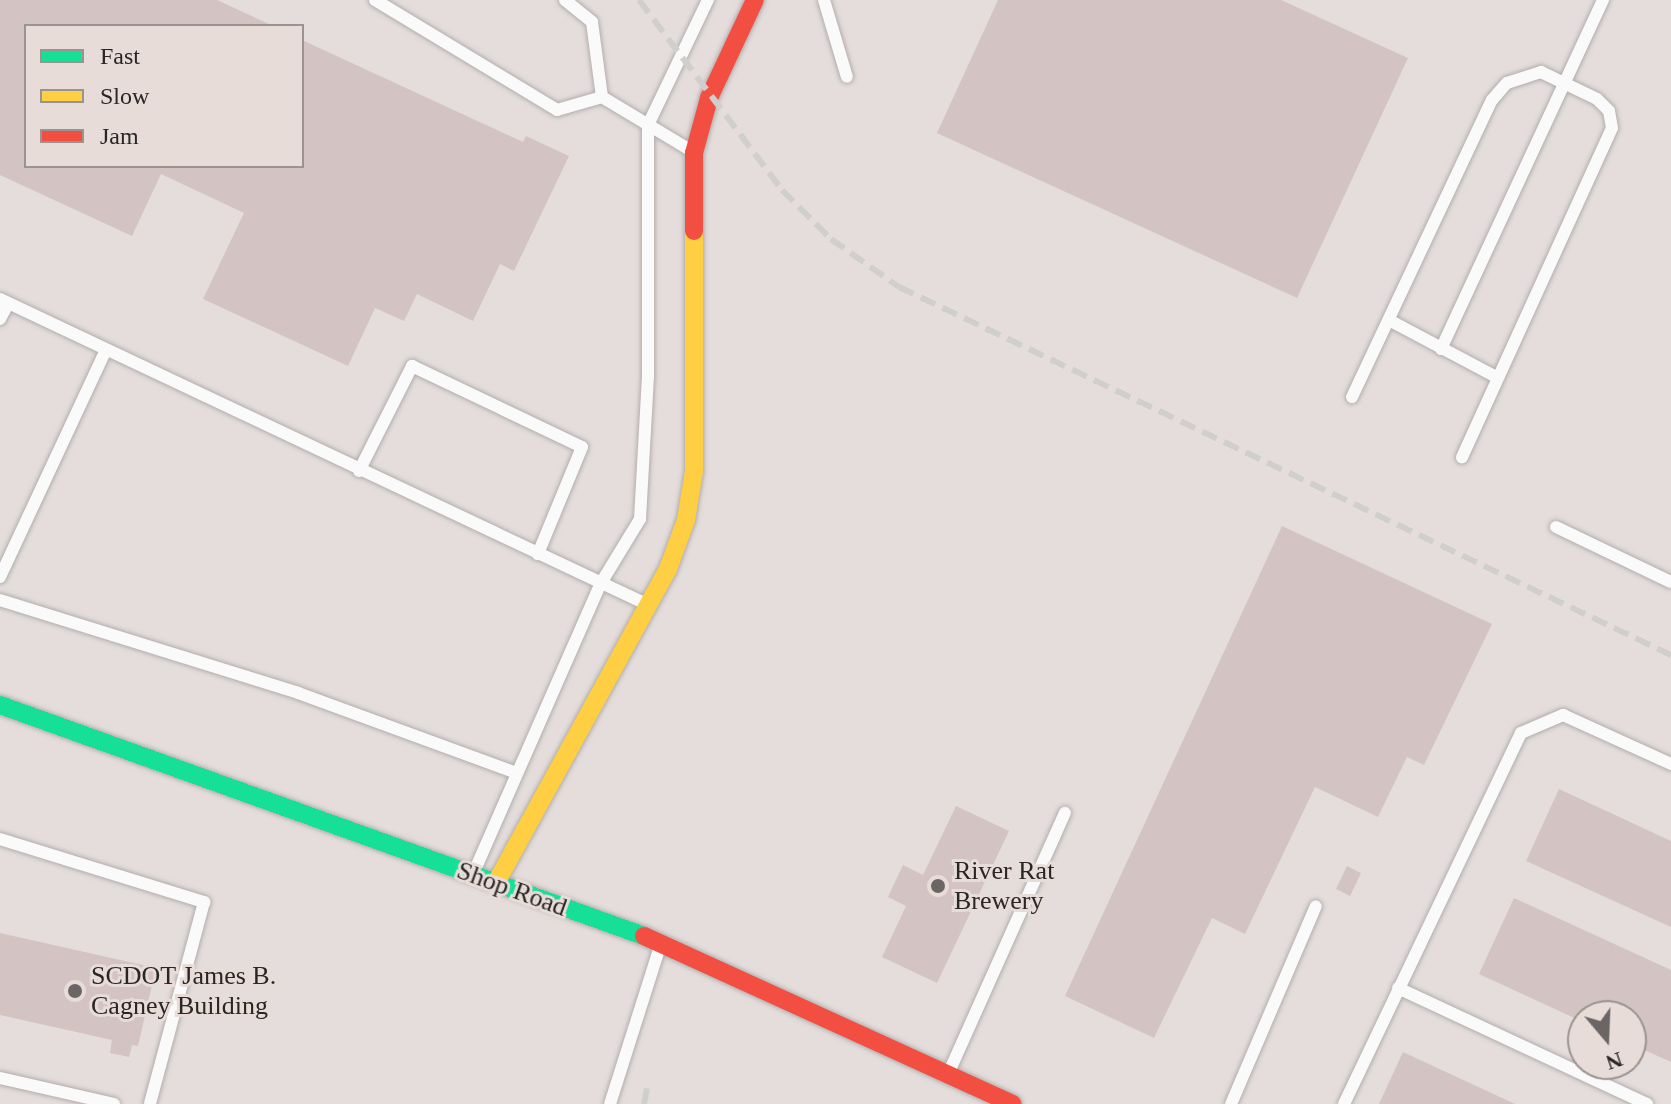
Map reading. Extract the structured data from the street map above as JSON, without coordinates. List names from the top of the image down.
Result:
{
  "streets": {
    "street": ["Shop Road"]
  },
  "places": ["River Rat Brewery", "SCDOT James B. Cagney Building"],
  "legend": ["Fast", "Slow", "Jam"],
  "north": "bottom"
}
